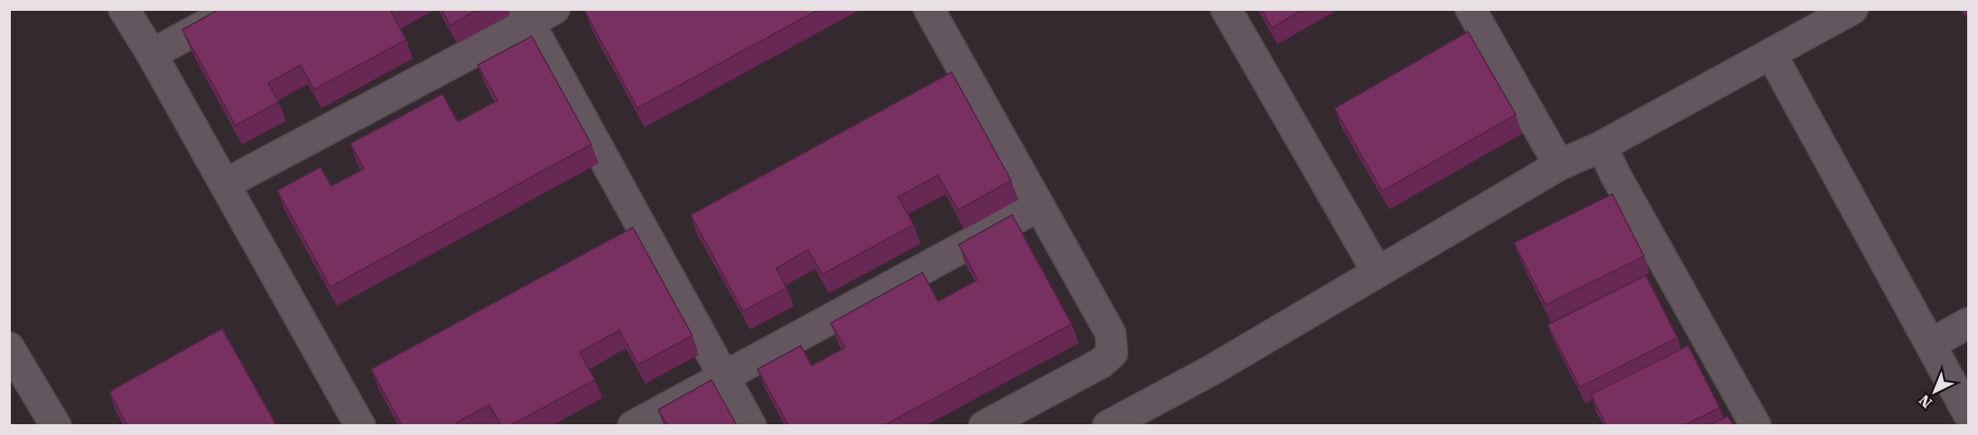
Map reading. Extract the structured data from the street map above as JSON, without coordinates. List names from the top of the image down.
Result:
{
  "north": "bottom left"
}
